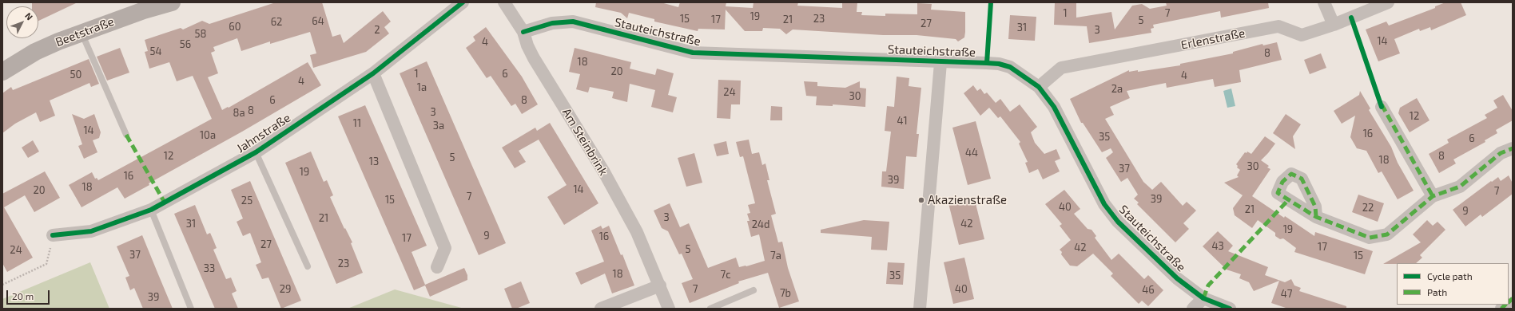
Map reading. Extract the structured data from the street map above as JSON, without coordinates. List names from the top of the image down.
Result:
{
  "streets": {
    "main road": ["Beetstraße"],
    "street": [
      "Stauteichstraße",
      "Erlenstraße",
      "Jahnstraße",
      "Am Steinbrink"
    ]
  },
  "crossings": [
    ["Stauteichstraße", "Erlenstraße"],
    ["Stauteichstraße", "Am Steinbrink"]
  ],
  "places": ["Akazienstraße"],
  "house_numbers": [
    "1",
    "7",
    "19",
    "15",
    "23",
    "17",
    "21",
    "5",
    "64",
    "62",
    "27",
    "60",
    "31",
    "2",
    "3",
    "58",
    "14",
    "4",
    "56",
    "54",
    "8",
    "18",
    "20",
    "1",
    "6",
    "50",
    "4",
    "4",
    "1a",
    "2a",
    "24",
    "30",
    "6",
    "8",
    "8",
    "3",
    "8a",
    "12",
    "41",
    "11",
    "3a",
    "14",
    "16",
    "10a",
    "35",
    "6",
    "44",
    "12",
    "8",
    "5",
    "18",
    "13",
    "30",
    "37",
    "19",
    "16",
    "39",
    "18",
    "14",
    "20",
    "7",
    "7",
    "39",
    "15",
    "25",
    "40",
    "22",
    "21",
    "9",
    "3",
    "21",
    "31",
    "42",
    "24d",
    "19",
    "9",
    "16",
    "17",
    "27",
    "43",
    "17",
    "42",
    "5",
    "24",
    "37",
    "7a",
    "15",
    "23",
    "33",
    "18",
    "7c",
    "35",
    "29",
    "7",
    "40",
    "46",
    "7b",
    "47",
    "39"
  ],
  "legend": ["Cycle path", "Path"],
  "scale_bar": "20 m",
  "north": "top right"
}
